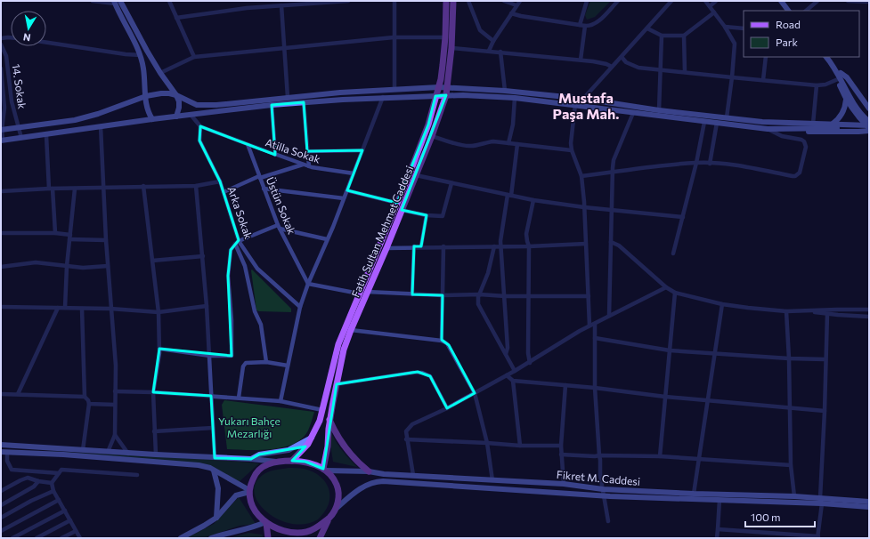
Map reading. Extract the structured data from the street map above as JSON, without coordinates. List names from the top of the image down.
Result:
{
  "streets": {
    "main road": ["Fatih Sultan Mehmet Caddesi", "Fikret M. Caddesi"],
    "street": [
      "14. Sokak",
      "Atilla Sokak",
      "Üstün Sokak",
      "Arka Sokak"
    ]
  },
  "crossings": [
    ["Atilla Sokak", "Üstün Sokak"],
    ["Fatih Sultan Mehmet Caddesi", "Fikret M. Caddesi"]
  ],
  "districts": ["Mustafa Paşa Mah."],
  "parks": ["Yukarı Bahçe Mezarlığı"],
  "legend": ["Road", "Park"],
  "scale_bar": "100 m",
  "north": "bottom"
}
